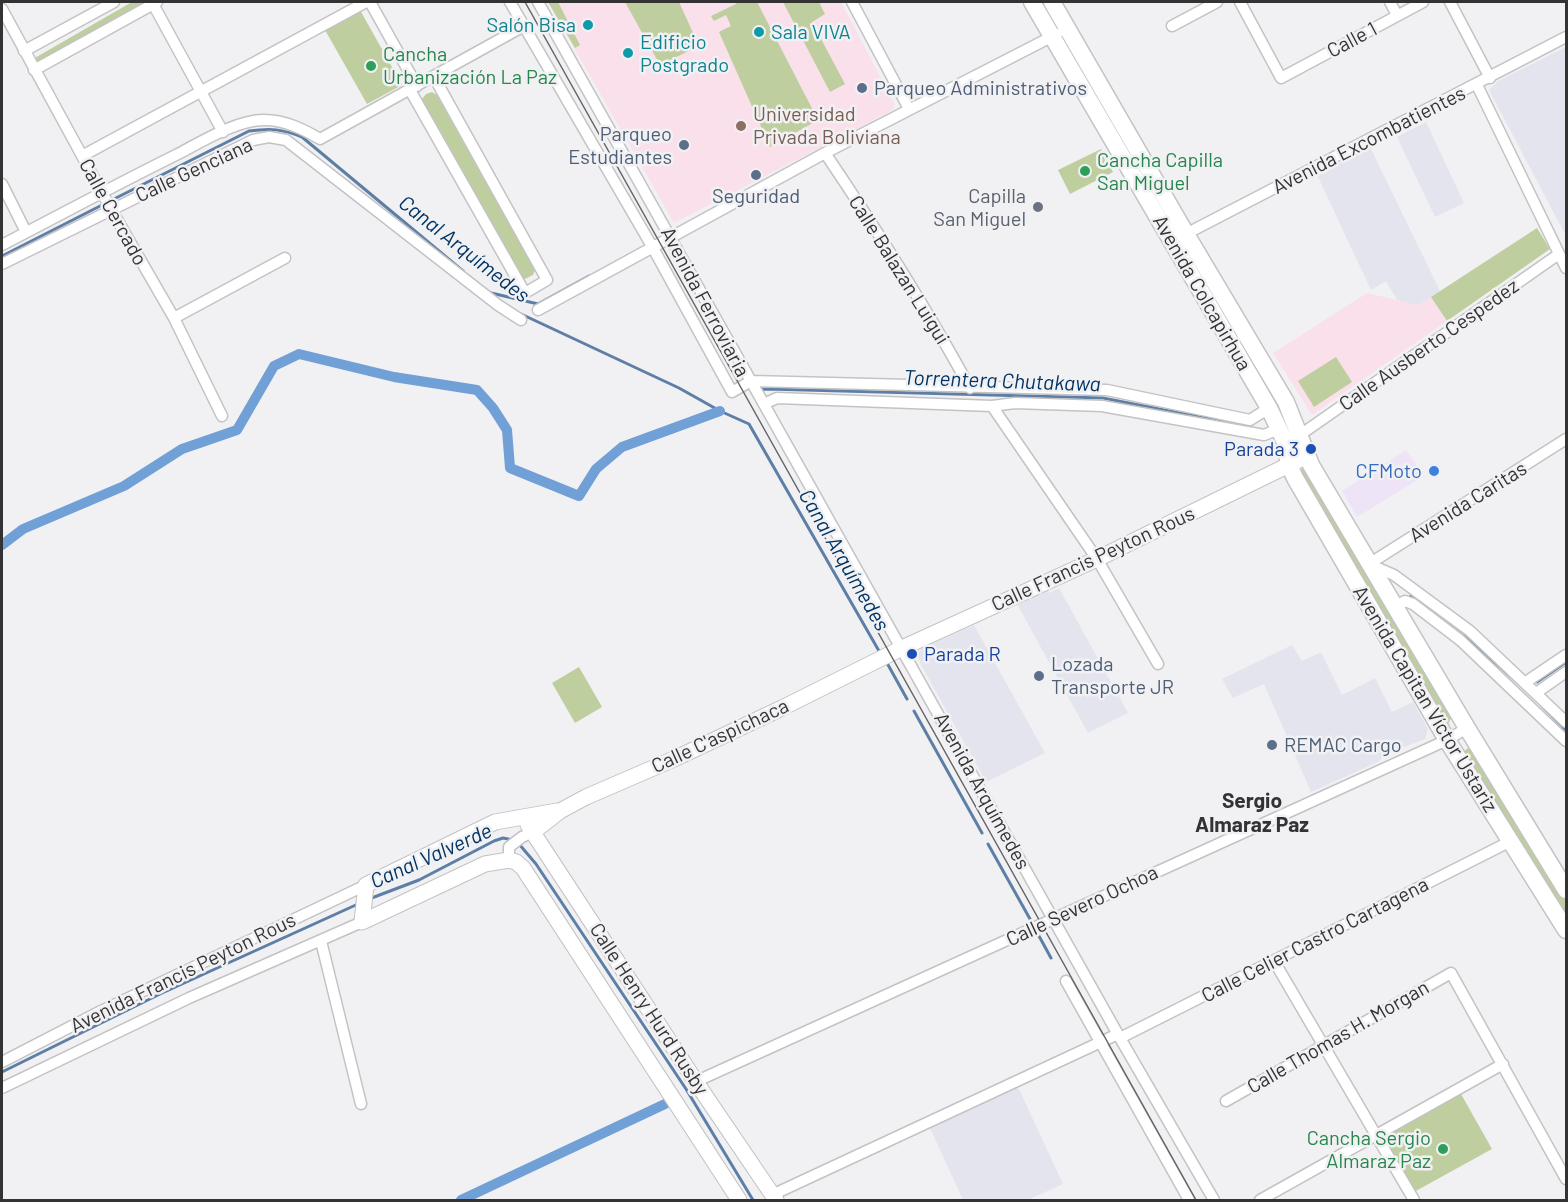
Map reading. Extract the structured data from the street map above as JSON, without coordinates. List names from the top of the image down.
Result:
{
  "streets": {
    "main road": ["Avenida Colcapirhua", "Avenida Capitan Víctor Ustariz"],
    "street": [
      "Calle 1",
      "Avenida Excombatientes",
      "Calle Genciana",
      "Calle Cercado",
      "Calle Balazan Luigui",
      "Avenida Ferroviaria",
      "Calle Ausberto Cespedez",
      "Avenida Caritas",
      "Calle Francis Peyton Rous",
      "Calle C'aspichaca",
      "Avenida Arquímedes",
      "Calle Severo Ochoa",
      "Calle Celier Castro Cartagena",
      "Avenida Francis Peyton Rous",
      "Calle Henry Hurd Rusby",
      "Calle Thomas H. Morgan"
    ]
  },
  "crossings": [
    ["Avenida Excombatientes", "Avenida Colcapirhua"],
    ["Calle Genciana", "Calle Cercado"],
    ["Avenida Colcapirhua", "Calle Ausberto Cespedez"],
    ["Avenida Colcapirhua", "Calle Francis Peyton Rous"],
    ["Avenida Colcapirhua", "Avenida Capitan Víctor Ustariz"],
    ["Avenida Ferroviaria", "Avenida Arquímedes"],
    ["Avenida Caritas", "Avenida Capitan Víctor Ustariz"],
    ["Calle Francis Peyton Rous", "Avenida Capitan Víctor Ustariz"],
    ["Calle Francis Peyton Rous", "Calle C'aspichaca"],
    ["Calle Francis Peyton Rous", "Avenida Arquímedes"],
    ["Avenida Capitan Víctor Ustariz", "Calle Severo Ochoa"],
    ["Avenida Capitan Víctor Ustariz", "Calle Celier Castro Cartagena"],
    ["Calle C'aspichaca", "Avenida Francis Peyton Rous"],
    ["Calle C'aspichaca", "Calle Henry Hurd Rusby"],
    ["Avenida Arquímedes", "Calle Severo Ochoa"],
    ["Avenida Arquímedes", "Calle Celier Castro Cartagena"],
    ["Calle Severo Ochoa", "Calle Henry Hurd Rusby"],
    ["Calle Celier Castro Cartagena", "Calle Henry Hurd Rusby"]
  ],
  "districts": ["Sergio Almaraz Paz"],
  "water": ["Canal Arquímedes", "Torrentera Chutakawa", "Canal Valverde"],
  "places": [
    "Salón Bisa",
    "Sala VIVA",
    "Edificio Postgrado",
    "Cancha Urbanización La Paz",
    "Parqueo Administrativos",
    "Universidad Privada Boliviana",
    "Parqueo Estudiantes",
    "Cancha Capilla San Miguel",
    "Seguridad",
    "Capilla San Miguel",
    "Parada 3",
    "CFMoto",
    "Parada R",
    "Lozada Transporte JR",
    "REMAC Cargo",
    "Cancha Sergio Almaraz Paz"
  ]
}
